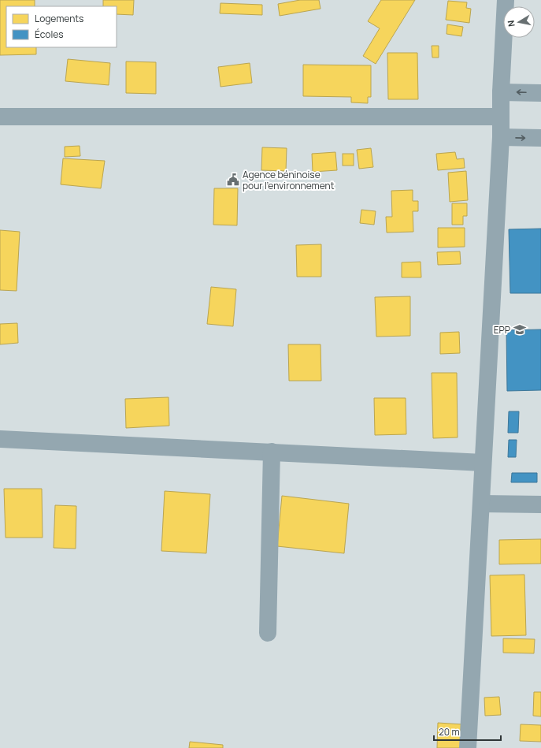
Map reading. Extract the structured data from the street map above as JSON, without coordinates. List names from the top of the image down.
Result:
{
  "places": {
    "public building": ["Agence béninoise pour l'environnement"],
    "school or university": ["EPP"]
  },
  "legend": ["Logements", "Écoles"],
  "scale_bar": "20 m",
  "north": "left"
}
